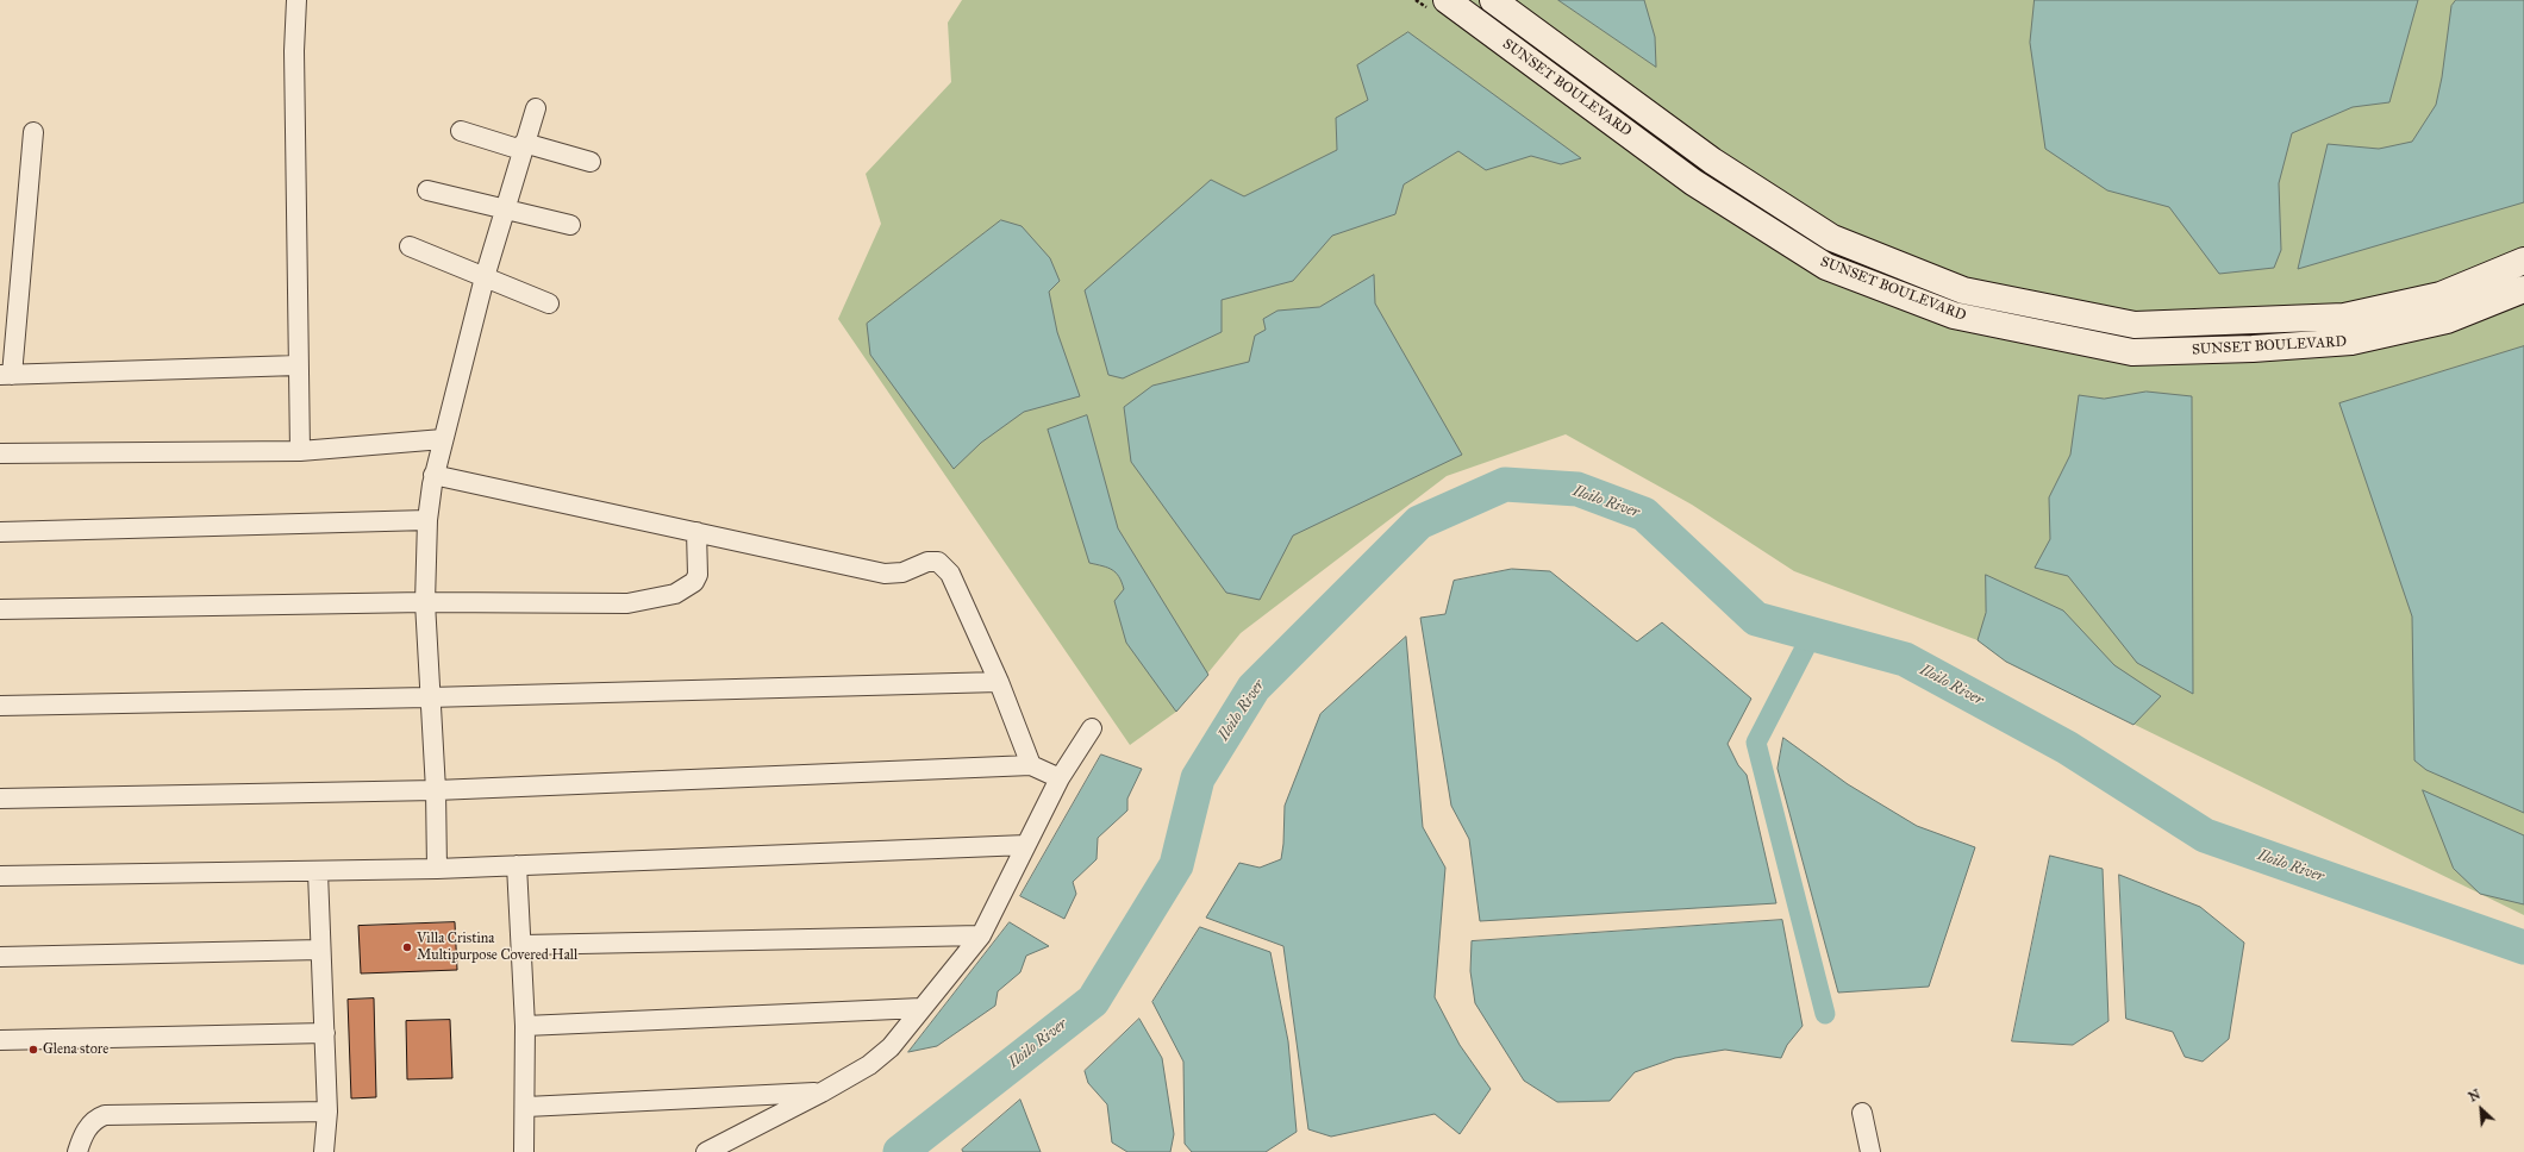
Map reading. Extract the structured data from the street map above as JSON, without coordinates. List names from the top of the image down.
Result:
{
  "streets": {
    "main road": ["SUNSET BOULEVARD"]
  },
  "water": ["Iloilo River"],
  "places": ["Villa Cristina Multipurpose Covered Hall", "Glena store"],
  "north": "top left"
}
